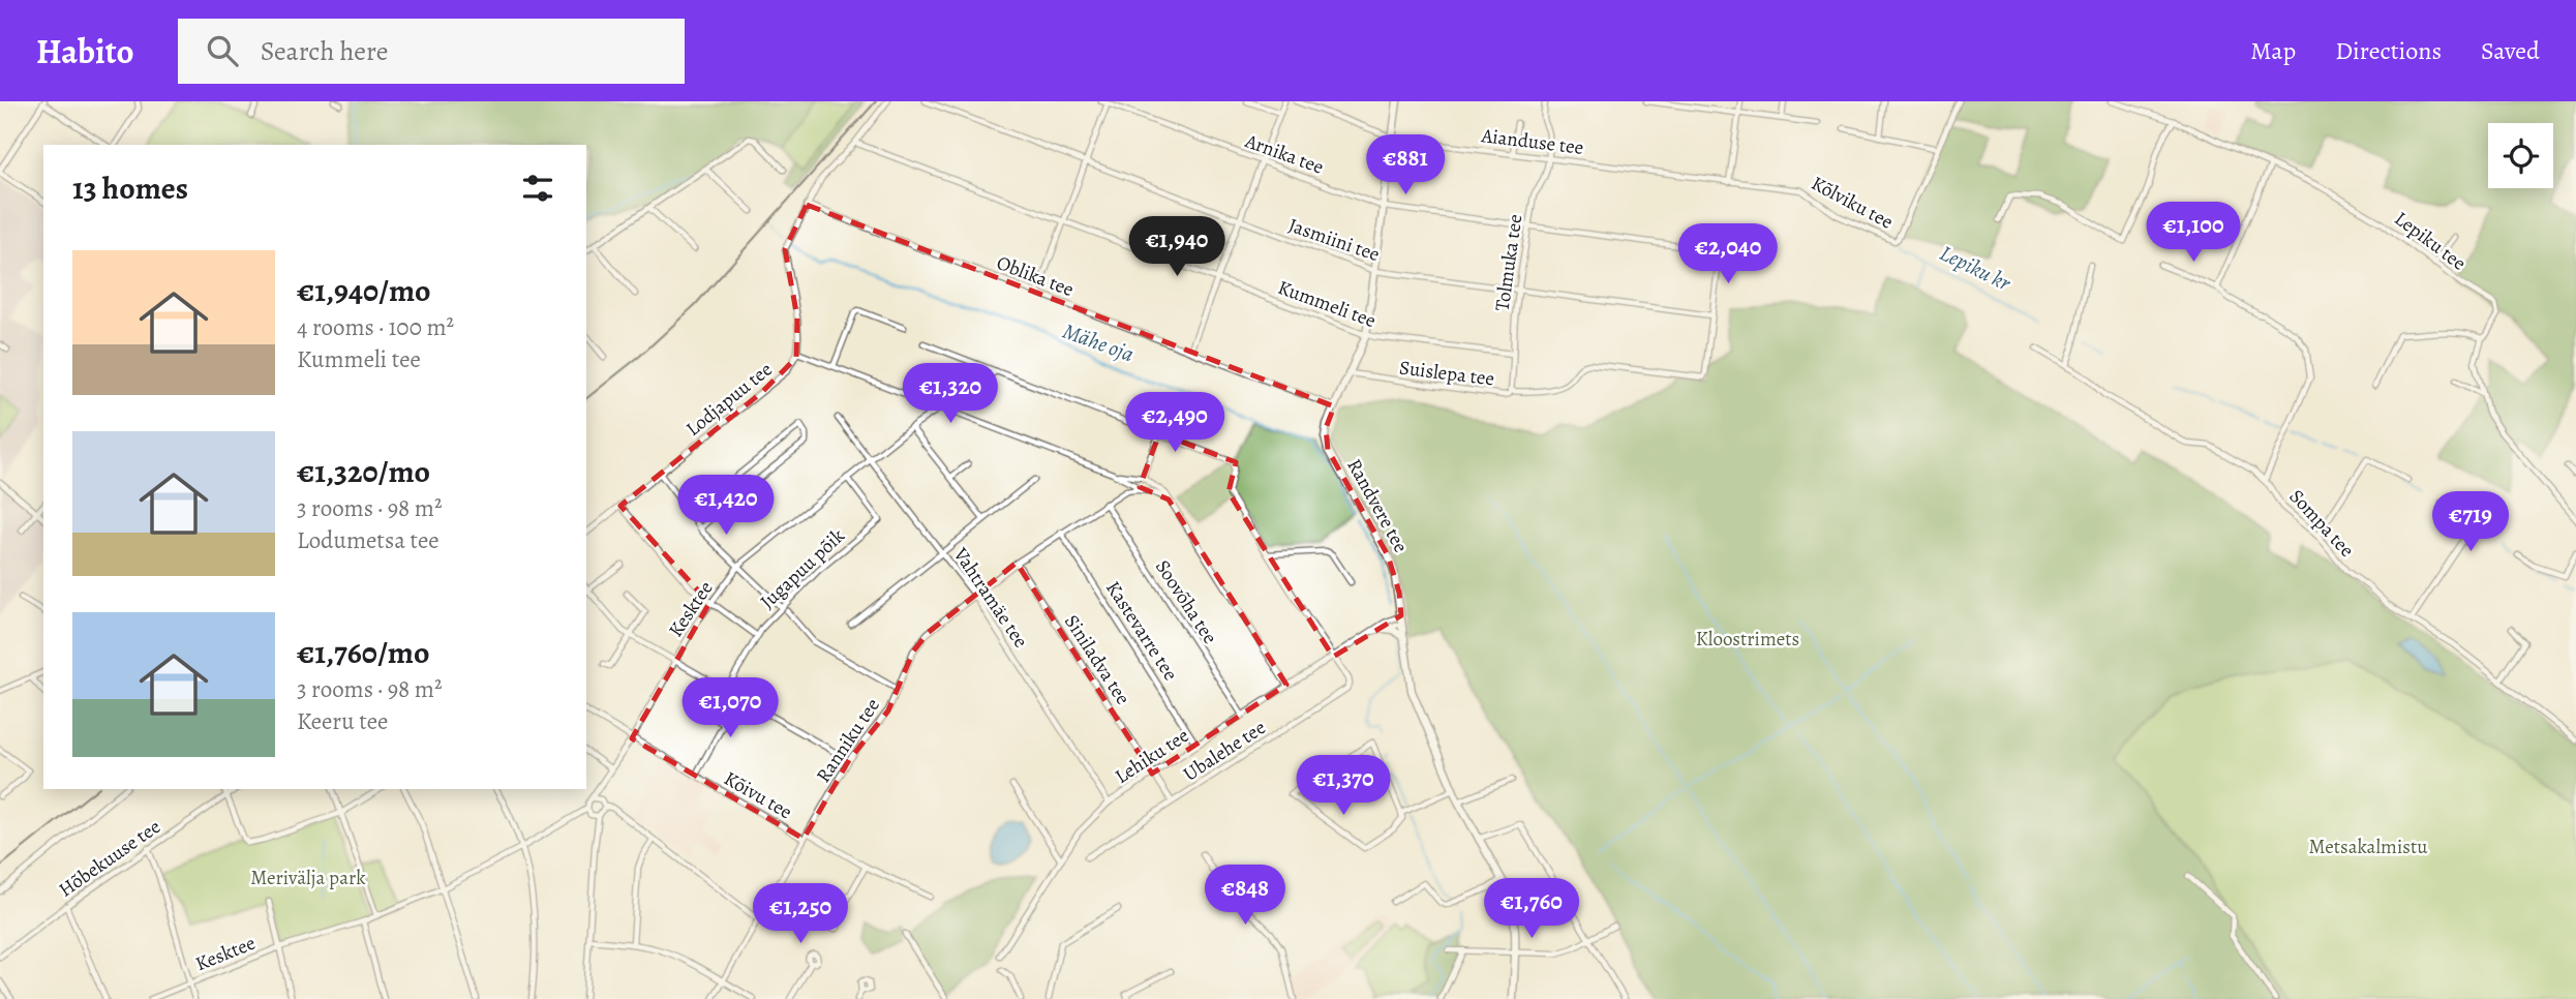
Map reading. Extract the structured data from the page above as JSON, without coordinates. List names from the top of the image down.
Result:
{
  "streets": {
    "main road": ["Randvere tee"],
    "street": [
      "Aianduse tee",
      "Arnika tee",
      "Kõlviku tee",
      "Jasmiini tee",
      "Lepiku tee",
      "Tolmuka tee",
      "Oblika tee",
      "Kummeli tee",
      "Suislepa tee",
      "Lodjapuu tee",
      "Sompa tee",
      "Jugapuu põik",
      "Vahtramäe tee",
      "Soovõha tee",
      "Kesktee",
      "Kastevarre tee",
      "Siniladva tee",
      "Ranniku tee",
      "Ubalehe tee",
      "Lehiku tee",
      "Kõivu tee",
      "Hõbekuuse tee"
    ]
  },
  "crossings": [
    ["Aianduse tee", "Kõlviku tee"],
    ["Aianduse tee", "Tolmuka tee"],
    ["Aianduse tee", "Randvere tee"],
    ["Arnika tee", "Tolmuka tee"],
    ["Arnika tee", "Randvere tee"],
    ["Jasmiini tee", "Tolmuka tee"],
    ["Jasmiini tee", "Suislepa tee"],
    ["Jasmiini tee", "Randvere tee"],
    ["Tolmuka tee", "Kummeli tee"],
    ["Tolmuka tee", "Suislepa tee"],
    ["Oblika tee", "Randvere tee"],
    ["Kummeli tee", "Randvere tee"],
    ["Suislepa tee", "Randvere tee"],
    ["Randvere tee", "Lehiku tee"],
    ["Jugapuu põik", "Kesktee"],
    ["Jugapuu põik", "Kõivu tee"],
    ["Vahtramäe tee", "Kesktee"],
    ["Vahtramäe tee", "Ranniku tee"],
    ["Vahtramäe tee", "Lehiku tee"],
    ["Soovõha tee", "Ranniku tee"],
    ["Soovõha tee", "Lehiku tee"],
    ["Kesktee", "Kõivu tee"],
    ["Kastevarre tee", "Ranniku tee"],
    ["Kastevarre tee", "Lehiku tee"],
    ["Siniladva tee", "Ranniku tee"],
    ["Siniladva tee", "Ubalehe tee"],
    ["Siniladva tee", "Lehiku tee"],
    ["Ranniku tee", "Kõivu tee"],
    ["Ubalehe tee", "Lehiku tee"]
  ],
  "water": ["Lepiku kr", "Mähe oja"],
  "parks": ["Kloostrimets", "Metsakalmistu", "Merivälja park"],
  "page": {
    "header": "Habito",
    "search": "Search here",
    "nav": ["Map", "Directions", "Saved"],
    "price": [
      "€881",
      "€1,100",
      "€1,940",
      "€2,040",
      "€1,320",
      "€2,490",
      "€1,420",
      "€719",
      "€1,070",
      "€1,370",
      "€848",
      "€1,760",
      "€1,250"
    ],
    "heading": "13 homes",
    "list": [
      {
        "name": "€1,940/mo",
        "note": "4 rooms · 100 m² · Kummeli tee"
      },
      {
        "name": "€1,320/mo",
        "note": "3 rooms · 98 m² · Lodumetsa tee"
      },
      {
        "name": "€1,760/mo",
        "note": "3 rooms · 98 m² · Keeru tee"
      }
    ]
  }
}
